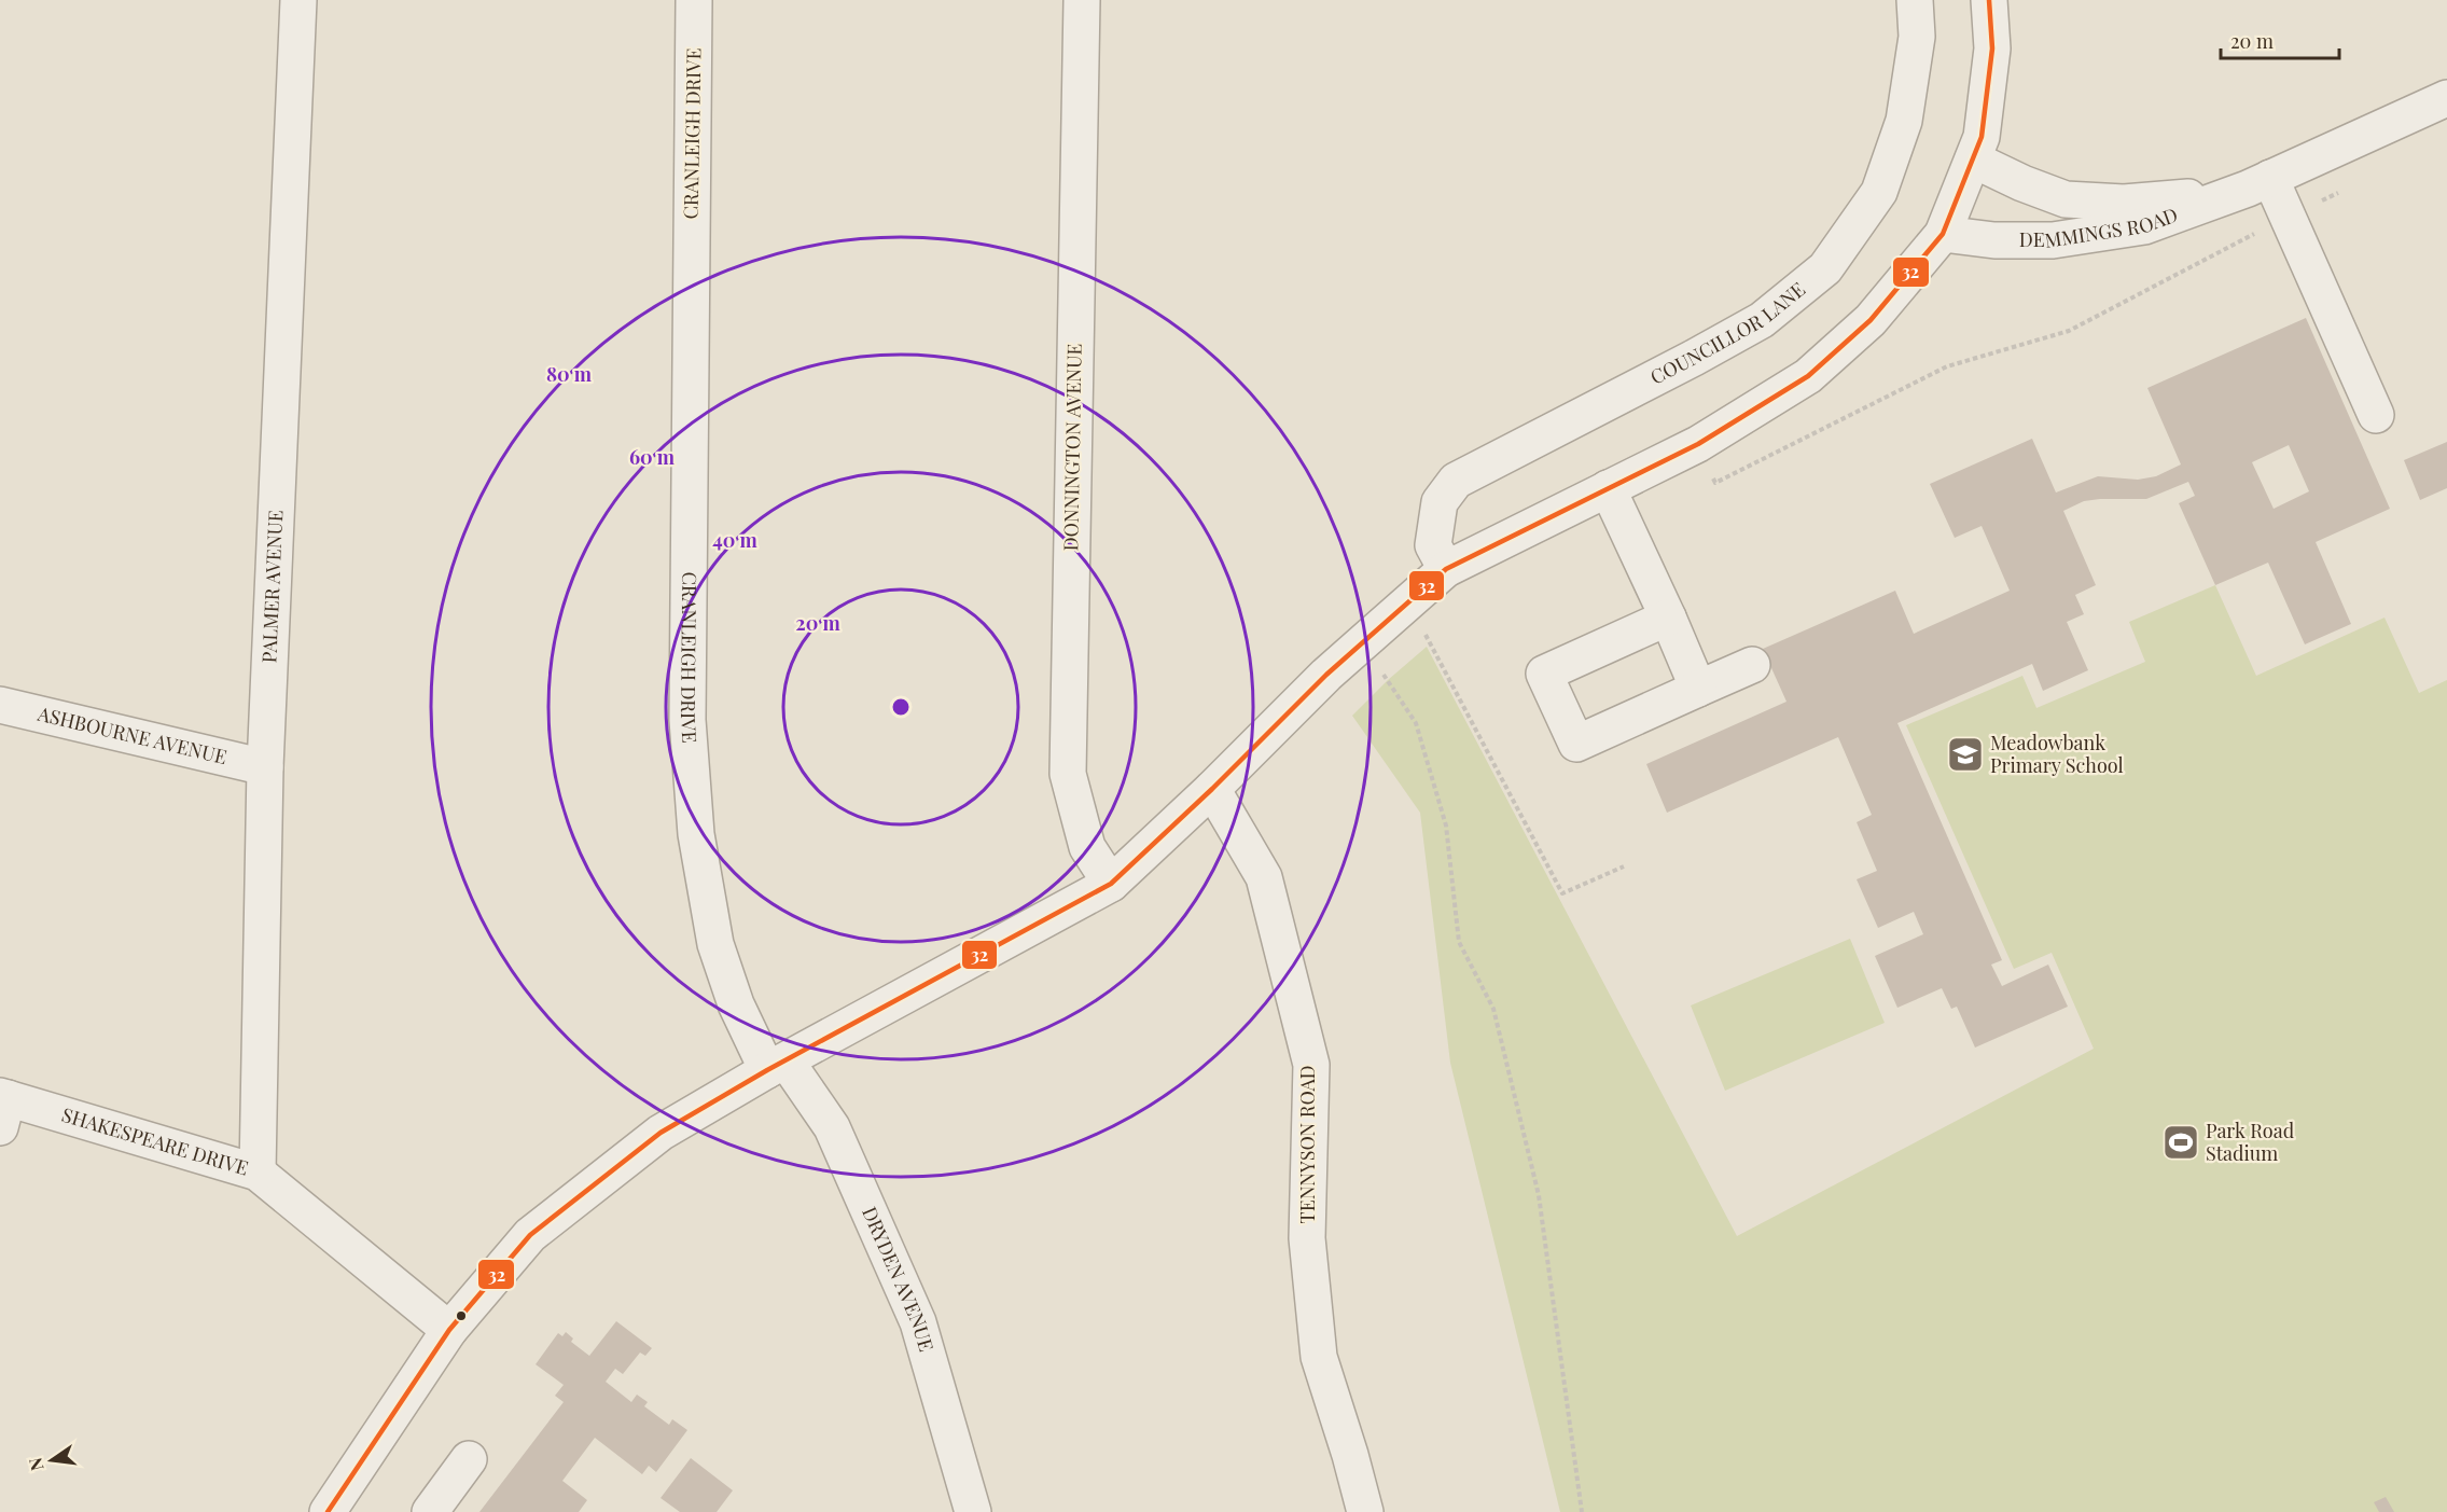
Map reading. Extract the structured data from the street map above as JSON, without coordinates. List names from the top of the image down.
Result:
{
  "streets": {
    "street": [
      "CRANLEIGH DRIVE",
      "DEMMINGS ROAD",
      "COUNCILLOR LANE",
      "DONNINGTON AVENUE",
      "PALMER AVENUE",
      "ASHBOURNE AVENUE",
      "SHAKESPEARE DRIVE",
      "TENNYSON ROAD",
      "DRYDEN AVENUE"
    ]
  },
  "crossings": [
    ["CRANLEIGH DRIVE", "DRYDEN AVENUE"],
    ["PALMER AVENUE", "ASHBOURNE AVENUE"],
    ["PALMER AVENUE", "SHAKESPEARE DRIVE"]
  ],
  "places": {
    "school or university": ["Meadowbank Primary School"],
    "sports": ["Park Road Stadium"]
  },
  "lines": ["transit line 32"],
  "scale_bar": "20 m",
  "north": "left",
  "rings": [
    "80 m",
    "60 m",
    "40 m",
    "20 m"
  ]
}
